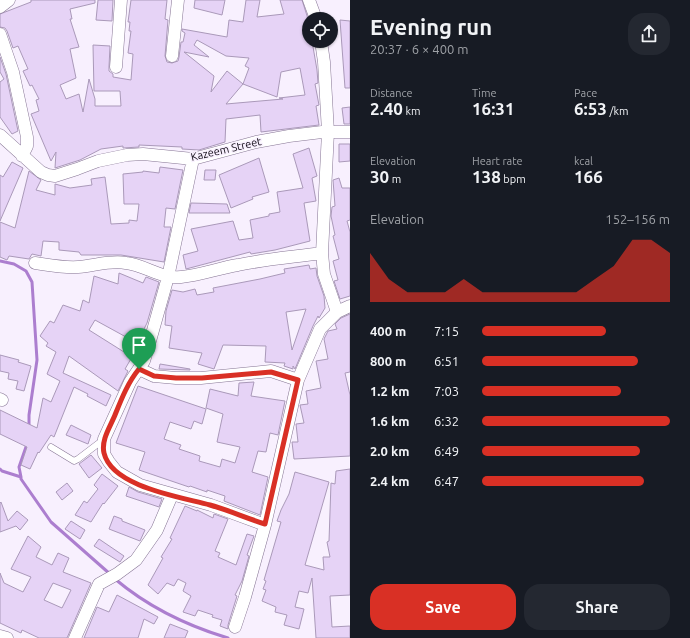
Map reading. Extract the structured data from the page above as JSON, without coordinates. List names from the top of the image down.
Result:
{
  "streets": {
    "street": ["Kazeem Street"]
  },
  "page": {
    "heading": ["Evening run", "20:37 · 6 × 400 m"],
    "stats": [
      ["Distance", "2.40 km"],
      ["Time", "16:31"],
      ["Pace", "6:53 /km"],
      ["Elevation", "30 m"],
      ["Heart rate", "138 bpm"],
      ["kcal", "166"]
    ],
    "chart": ["Elevation", "152–156 m"],
    "list": [
      {
        "name": "400 m",
        "note": "7:15"
      },
      {
        "name": "800 m",
        "note": "6:51"
      },
      {
        "name": "1.2 km",
        "note": "7:03"
      },
      {
        "name": "1.6 km",
        "note": "6:32"
      },
      {
        "name": "2.0 km",
        "note": "6:49"
      },
      {
        "name": "2.4 km",
        "note": "6:47"
      }
    ],
    "buttons": ["Save", "Share"]
  }
}
